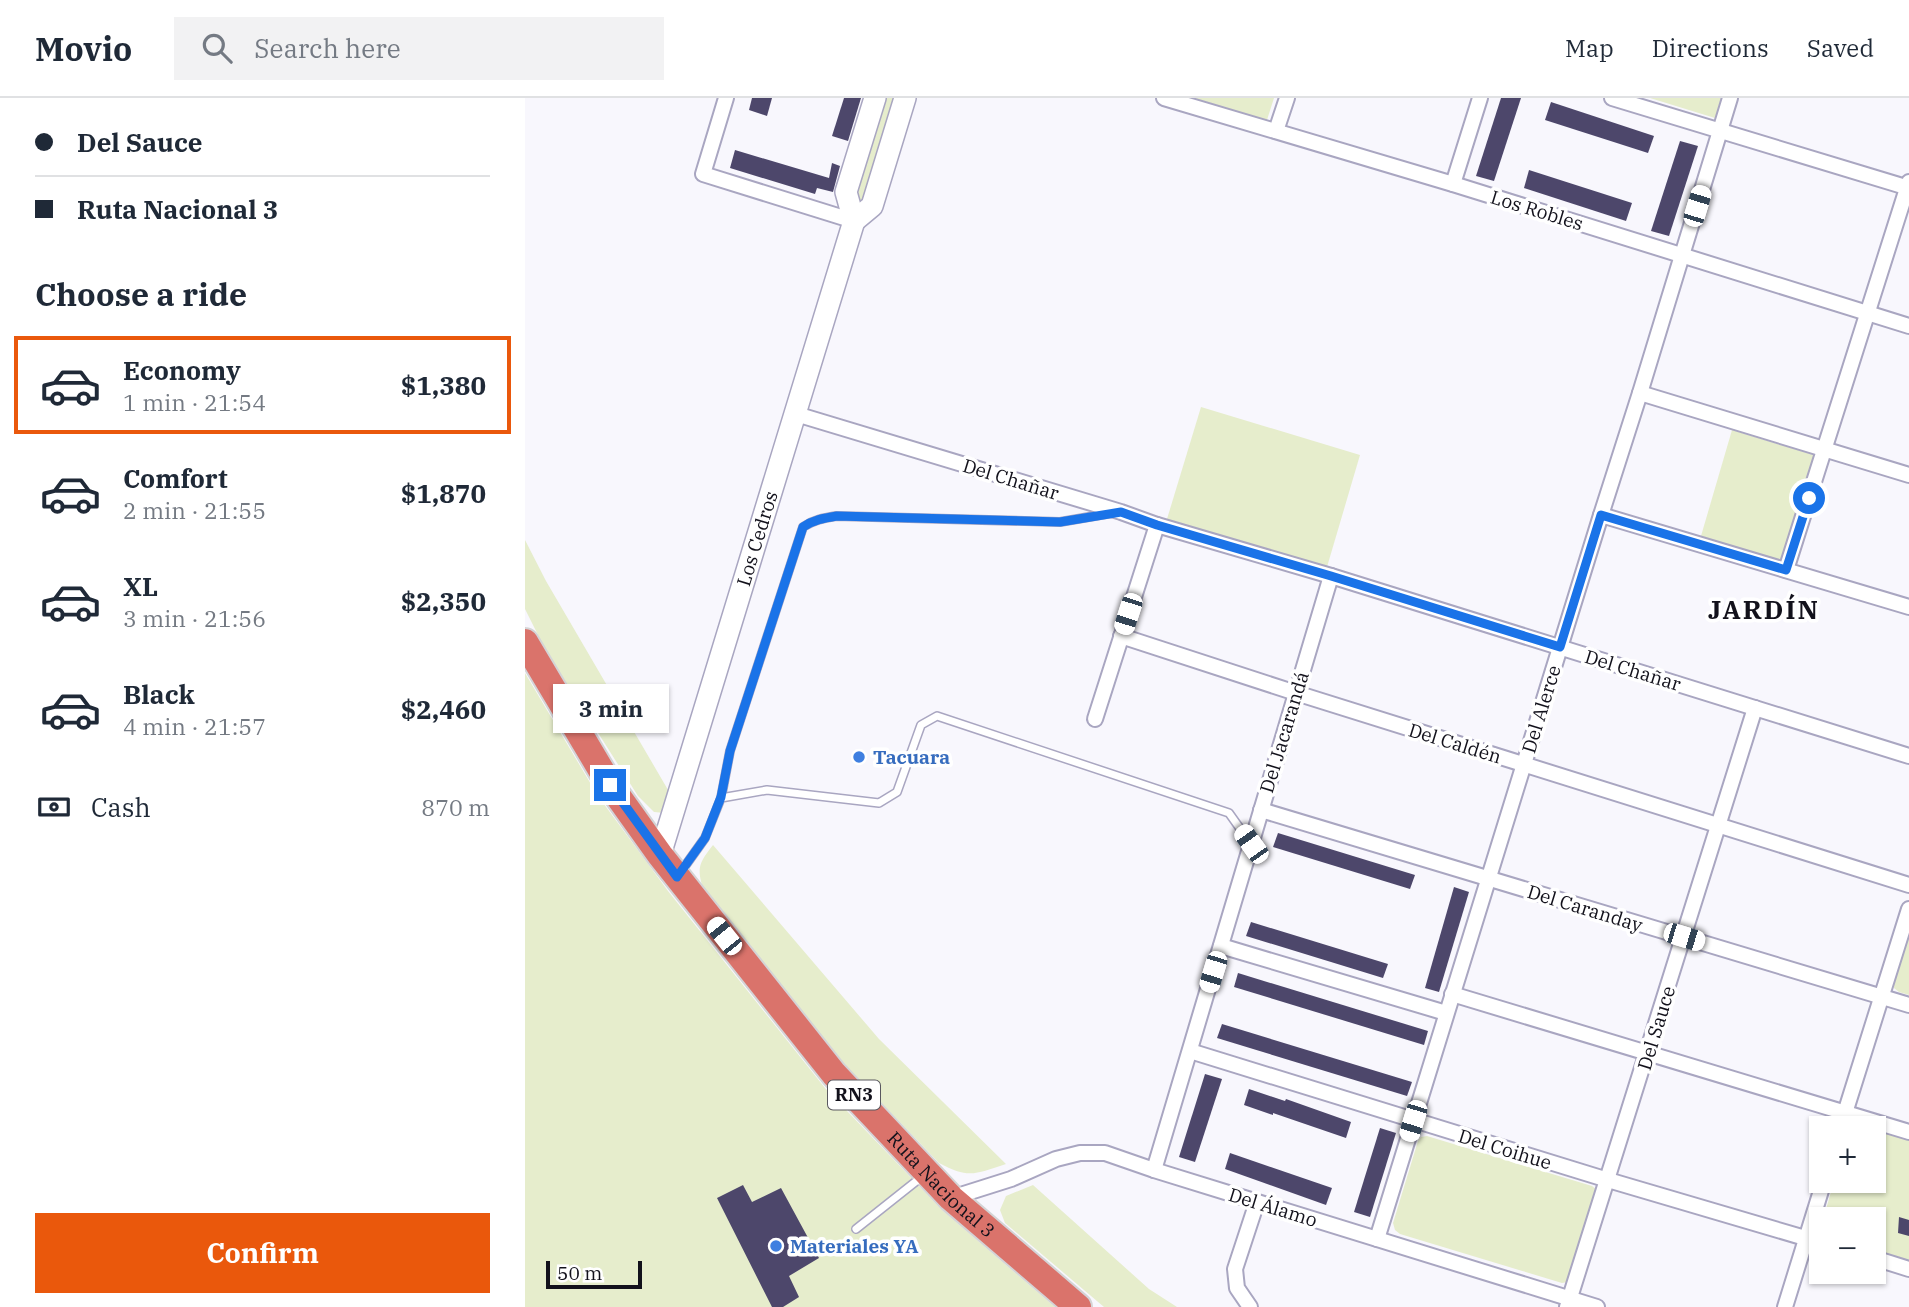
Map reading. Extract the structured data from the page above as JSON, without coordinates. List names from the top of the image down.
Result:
{
  "streets": {
    "highway": ["RN3", "Ruta Nacional 3"],
    "street": [
      "Los Robles",
      "Del Chañar",
      "Los Cedros",
      "Del Alerce",
      "Del Jacarandá",
      "Del Caldén",
      "Del Caranday",
      "Del Sauce",
      "Del Coihue",
      "Del Álamo"
    ]
  },
  "crossings": [
    ["Los Robles", "Del Alerce"],
    ["Del Chañar", "Los Cedros"],
    ["Del Chañar", "Del Alerce"],
    ["Del Chañar", "Del Jacarandá"],
    ["Del Chañar", "Del Sauce"],
    ["Los Cedros", "Ruta Nacional 3"],
    ["Del Alerce", "Del Caldén"],
    ["Del Alerce", "Del Caranday"],
    ["Del Alerce", "Del Coihue"],
    ["Del Alerce", "Del Álamo"],
    ["Del Jacarandá", "Del Caldén"],
    ["Del Jacarandá", "Del Caranday"],
    ["Del Jacarandá", "Del Coihue"],
    ["Del Jacarandá", "Del Álamo"],
    ["Del Caldén", "Del Sauce"],
    ["Del Caranday", "Del Sauce"],
    ["Del Sauce", "Del Coihue"],
    ["Del Sauce", "Del Álamo"],
    ["Ruta Nacional 3", "Del Álamo"]
  ],
  "districts": ["JARDÍN"],
  "places": ["Tacuara", "Materiales YA"],
  "scale_bar": "50 m",
  "page": {
    "header": "Movio",
    "search": "Search here",
    "nav": ["Map", "Directions", "Saved"],
    "banner": ["Del Sauce", "Ruta Nacional 3"],
    "heading": "Choose a ride",
    "list": [
      {
        "name": "Economy",
        "note": "1 min · 21:54",
        "value": "$1,380"
      },
      {
        "name": "Comfort",
        "note": "2 min · 21:55",
        "value": "$1,870"
      },
      {
        "name": "XL",
        "note": "3 min · 21:56",
        "value": "$2,350"
      },
      {
        "name": "Black",
        "note": "4 min · 21:57",
        "value": "$2,460"
      }
    ],
    "bubble": "3 min",
    "pay": ["Cash", "870 m"],
    "map_buttons": ["+", "−"],
    "buttons": "Confirm",
    "scale": "50 m"
  }
}
